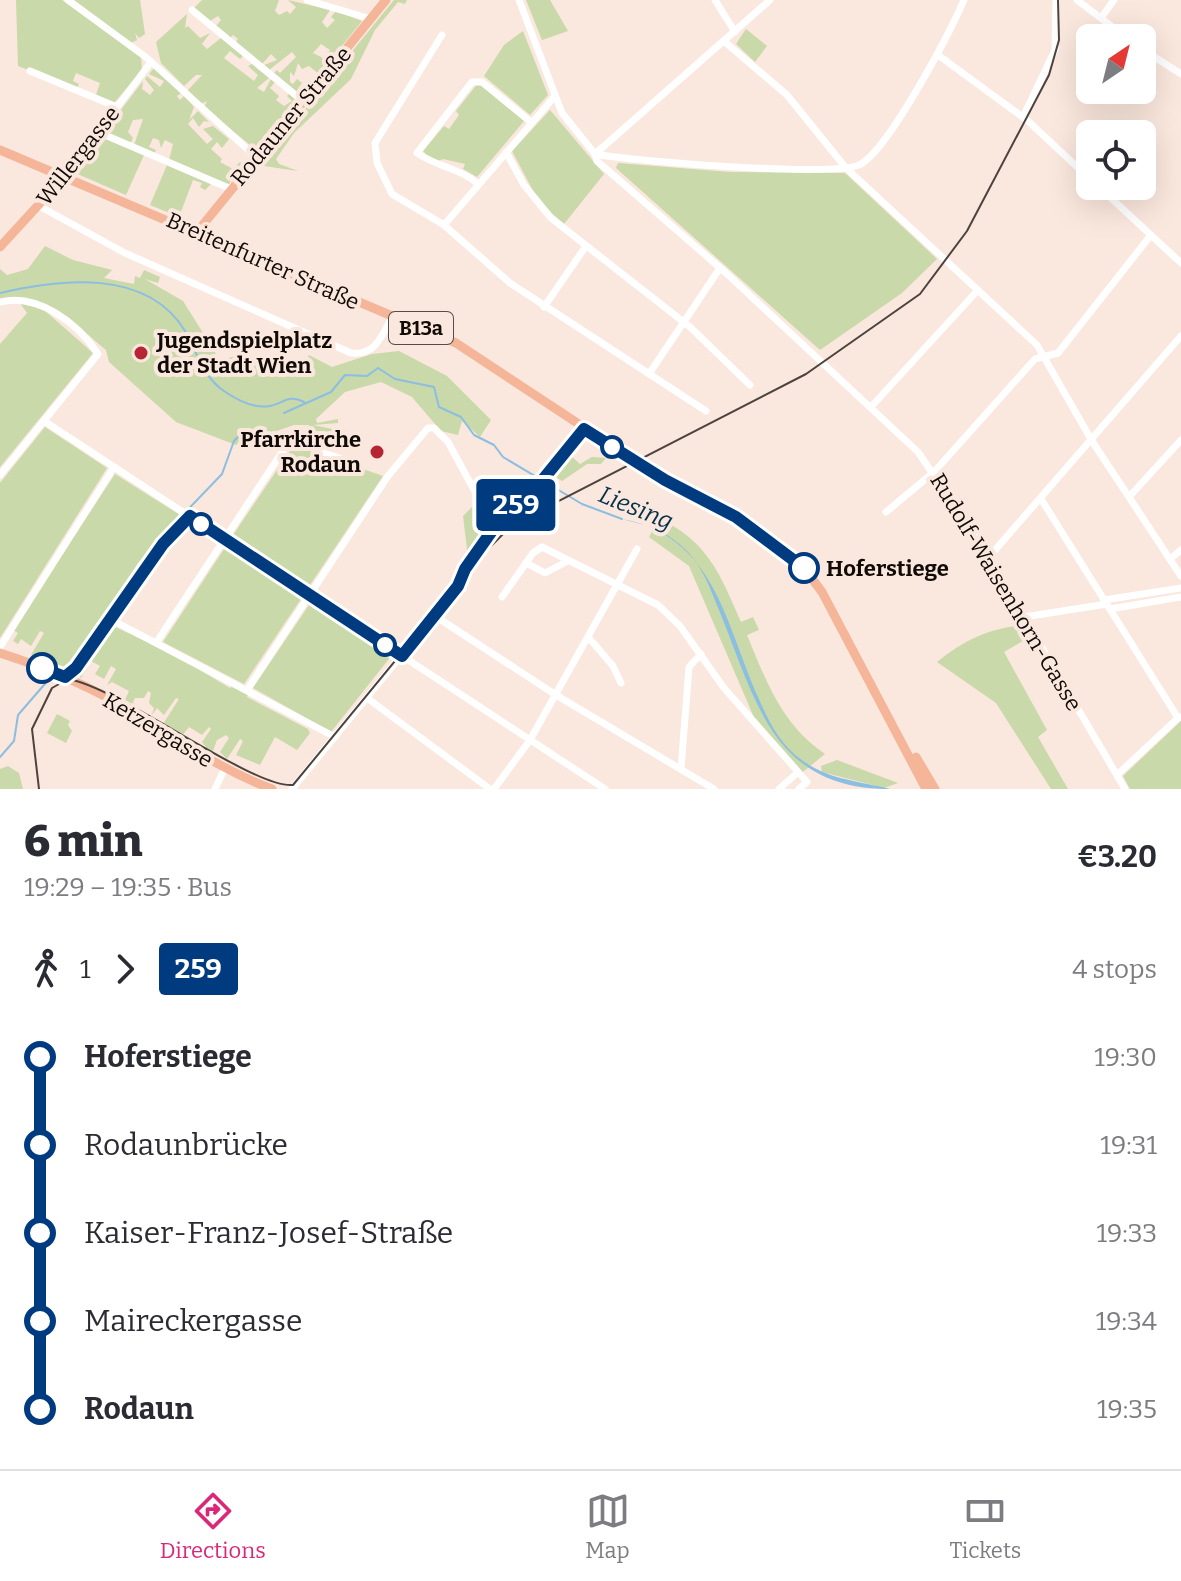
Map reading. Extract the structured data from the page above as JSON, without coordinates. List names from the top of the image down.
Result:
{
  "streets": {
    "main road": [
      "Rodauner Straße",
      "Willergasse",
      "Breitenfurter Straße",
      "B13a",
      "Ketzergasse"
    ],
    "street": ["Rudolf-Waisenhorn-Gasse"]
  },
  "crossings": [
    ["Rodauner Straße", "Breitenfurter Straße"],
    ["Willergasse", "Breitenfurter Straße"]
  ],
  "water": ["Liesing"],
  "places": ["Jugendspielplatz der Stadt Wien", "Pfarrkirche Rodaun", "Hoferstiege"],
  "lines": ["bus line 259"],
  "north": "top right",
  "page": {
    "on_map": "259",
    "heading": ["6 min", "19:29 – 19:35 · Bus", "€3.20"],
    "legs": ["1", "259", "4 stops"],
    "list": [
      {
        "name": "Hoferstiege",
        "value": "19:30"
      },
      {
        "name": "Rodaunbrücke",
        "value": "19:31"
      },
      {
        "name": "Kaiser-Franz-Josef-Straße",
        "value": "19:33"
      },
      {
        "name": "Maireckergasse",
        "value": "19:34"
      },
      {
        "name": "Rodaun",
        "value": "19:35"
      }
    ],
    "tabs": ["Directions", "Map", "Tickets"]
  }
}
